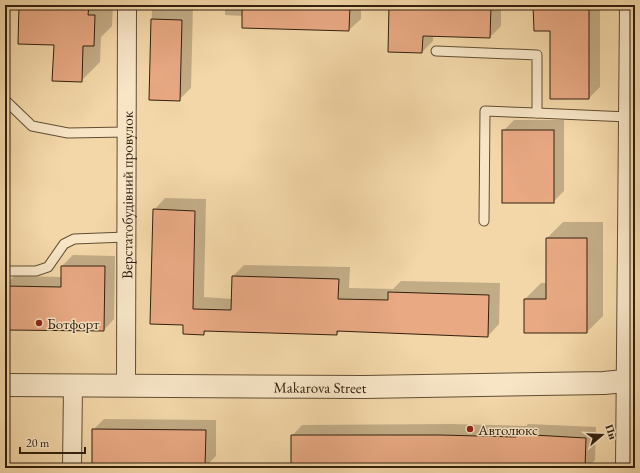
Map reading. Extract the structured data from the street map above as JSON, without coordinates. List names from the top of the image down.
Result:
{
  "streets": {
    "street": ["Верстатобудівний провулок", "Makarova Street"]
  },
  "crossings": [
    ["Верстатобудівний провулок", "Makarova Street"]
  ],
  "places": ["Ботфорт", "Автолюкс"],
  "scale_bar": "20 m",
  "north": "right"
}
